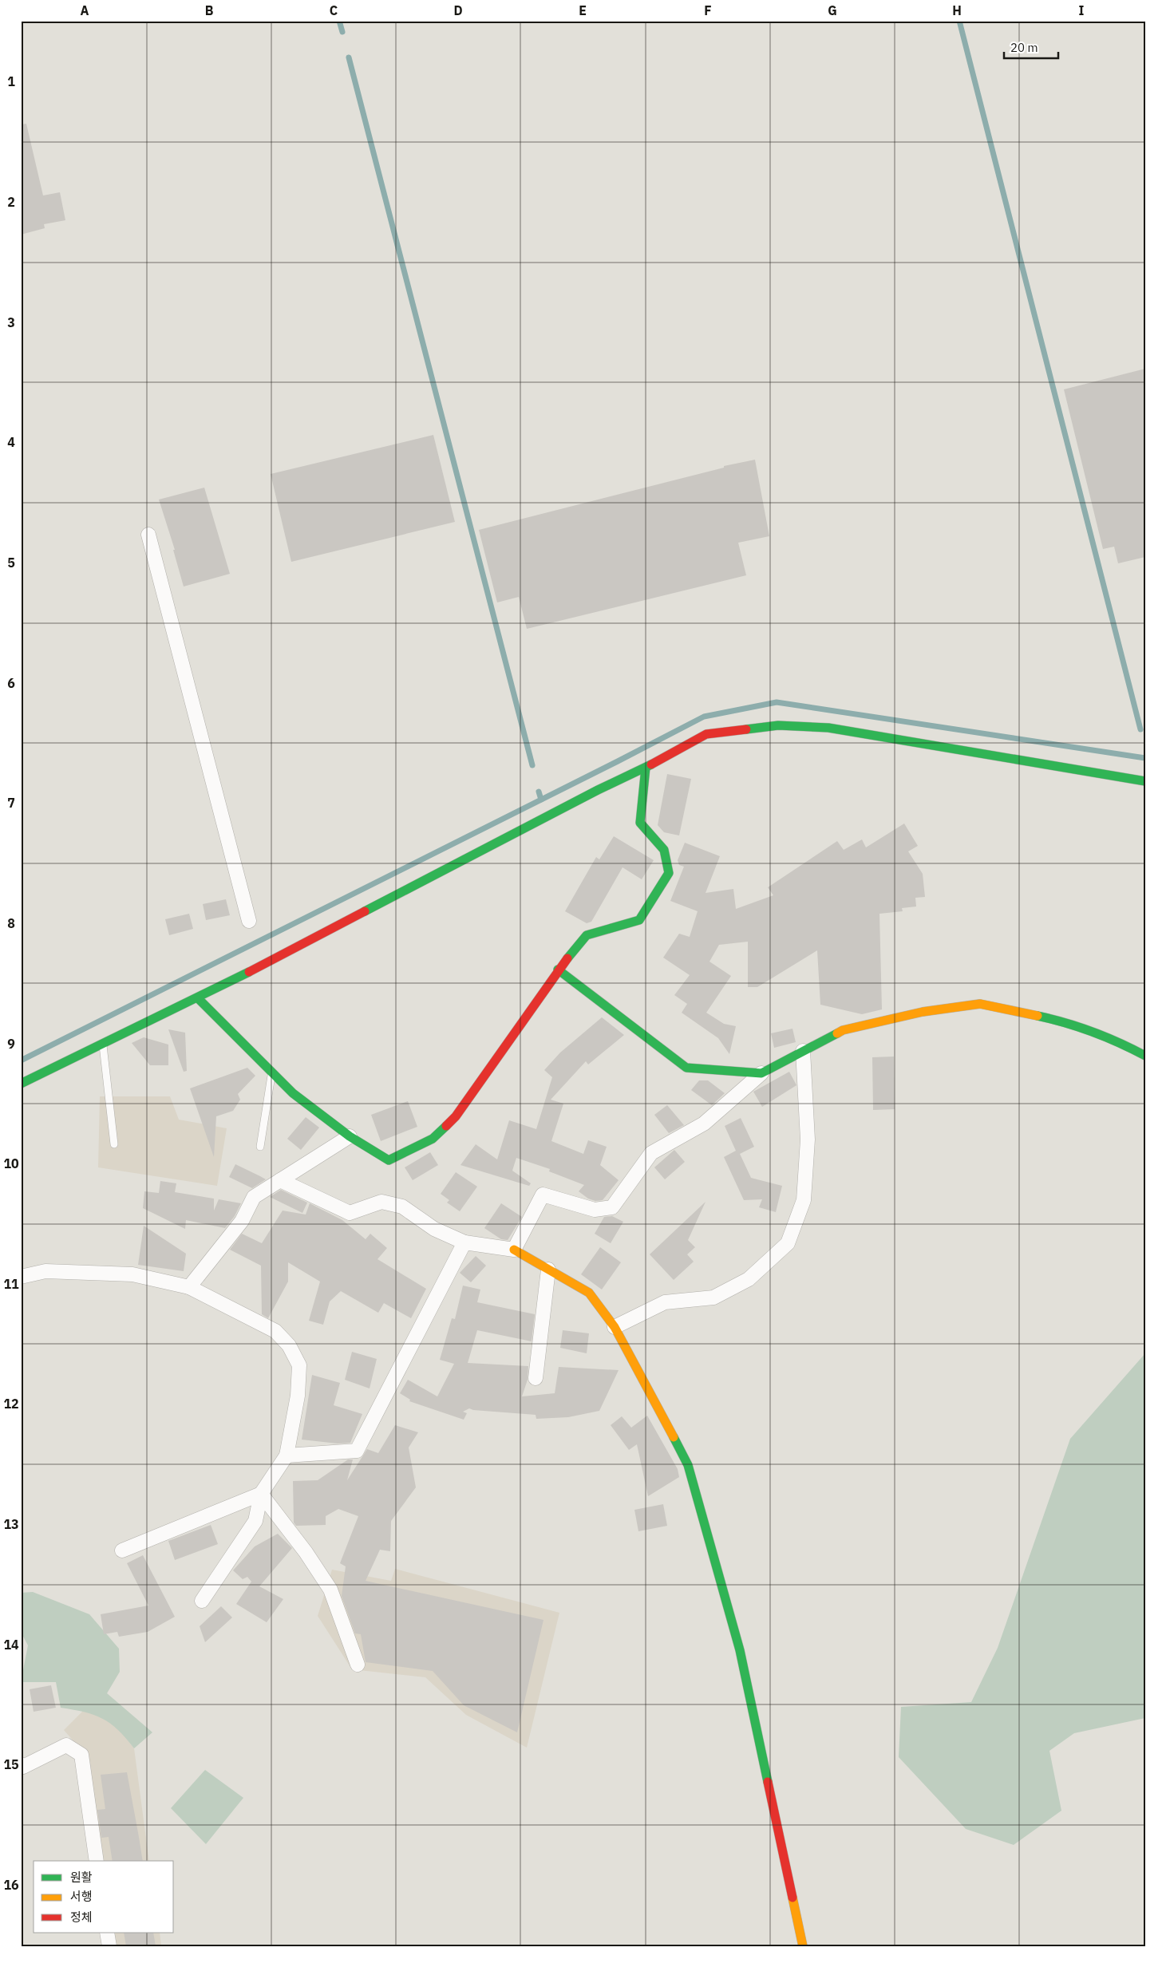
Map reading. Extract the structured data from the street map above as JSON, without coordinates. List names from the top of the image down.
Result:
{
  "legend": ["원활", "서행", "정체"],
  "scale_bar": "20 m",
  "grid": {
    "columns": [
      "A",
      "B",
      "C",
      "D",
      "E",
      "F",
      "G",
      "H",
      "I"
    ],
    "rows": [
      "1",
      "2",
      "3",
      "4",
      "5",
      "6",
      "7",
      "8",
      "9",
      "10",
      "11",
      "12",
      "13",
      "14",
      "15",
      "16"
    ]
  }
}
